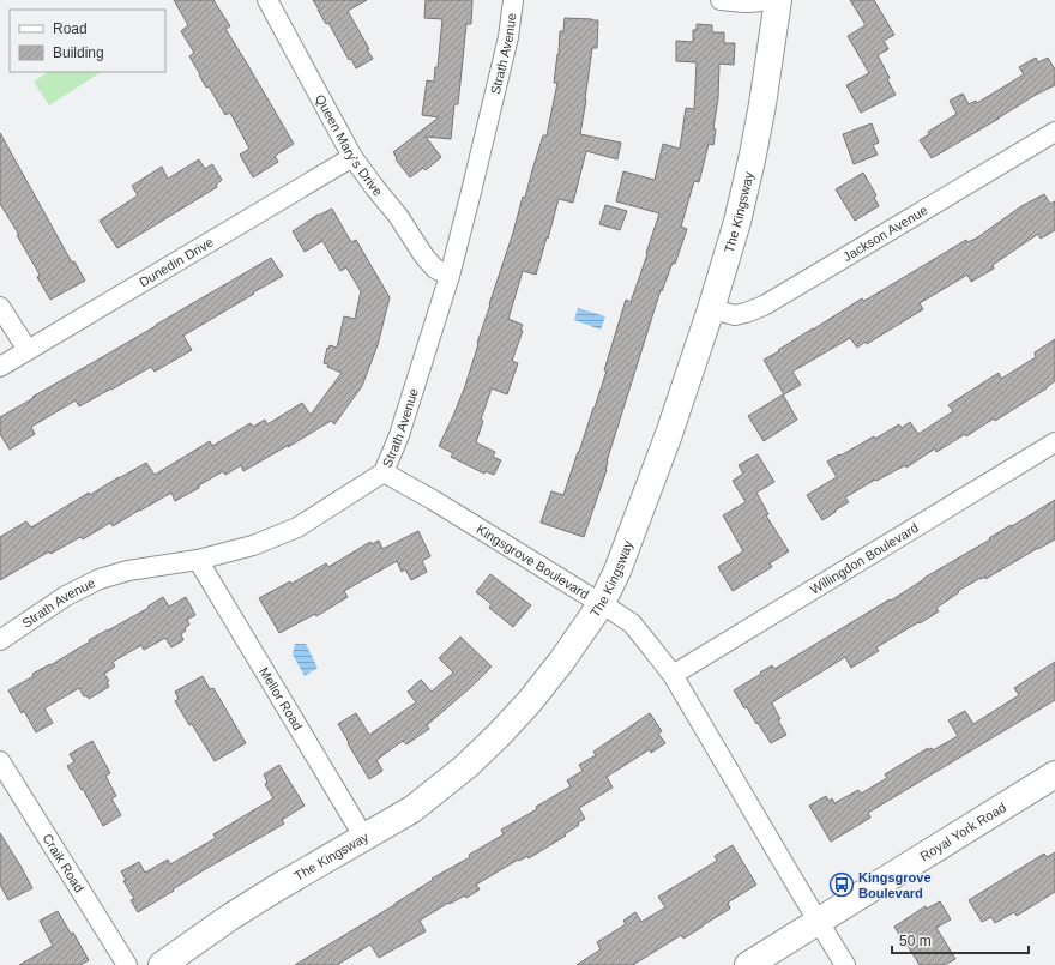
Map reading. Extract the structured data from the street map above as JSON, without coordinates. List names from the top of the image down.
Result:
{
  "streets": {
    "street": [
      "Strath Avenue",
      "Queen Mary's Drive",
      "The Kingsway",
      "Jackson Avenue",
      "Dunedin Drive",
      "Willingdon Boulevard",
      "Kingsgrove Boulevard",
      "Mellor Road",
      "Royal York Road",
      "Craik Road"
    ]
  },
  "crossings": [
    ["Strath Avenue", "Queen Mary's Drive"],
    ["Strath Avenue", "Kingsgrove Boulevard"],
    ["Strath Avenue", "Mellor Road"],
    ["Queen Mary's Drive", "Dunedin Drive"],
    ["The Kingsway", "Jackson Avenue"],
    ["The Kingsway", "Kingsgrove Boulevard"],
    ["The Kingsway", "Mellor Road"],
    ["Willingdon Boulevard", "Kingsgrove Boulevard"],
    ["Kingsgrove Boulevard", "Royal York Road"]
  ],
  "places": {
    "bus stop": ["Kingsgrove Boulevard"]
  },
  "legend": ["Road", "Building"],
  "scale_bar": "50 m"
}
